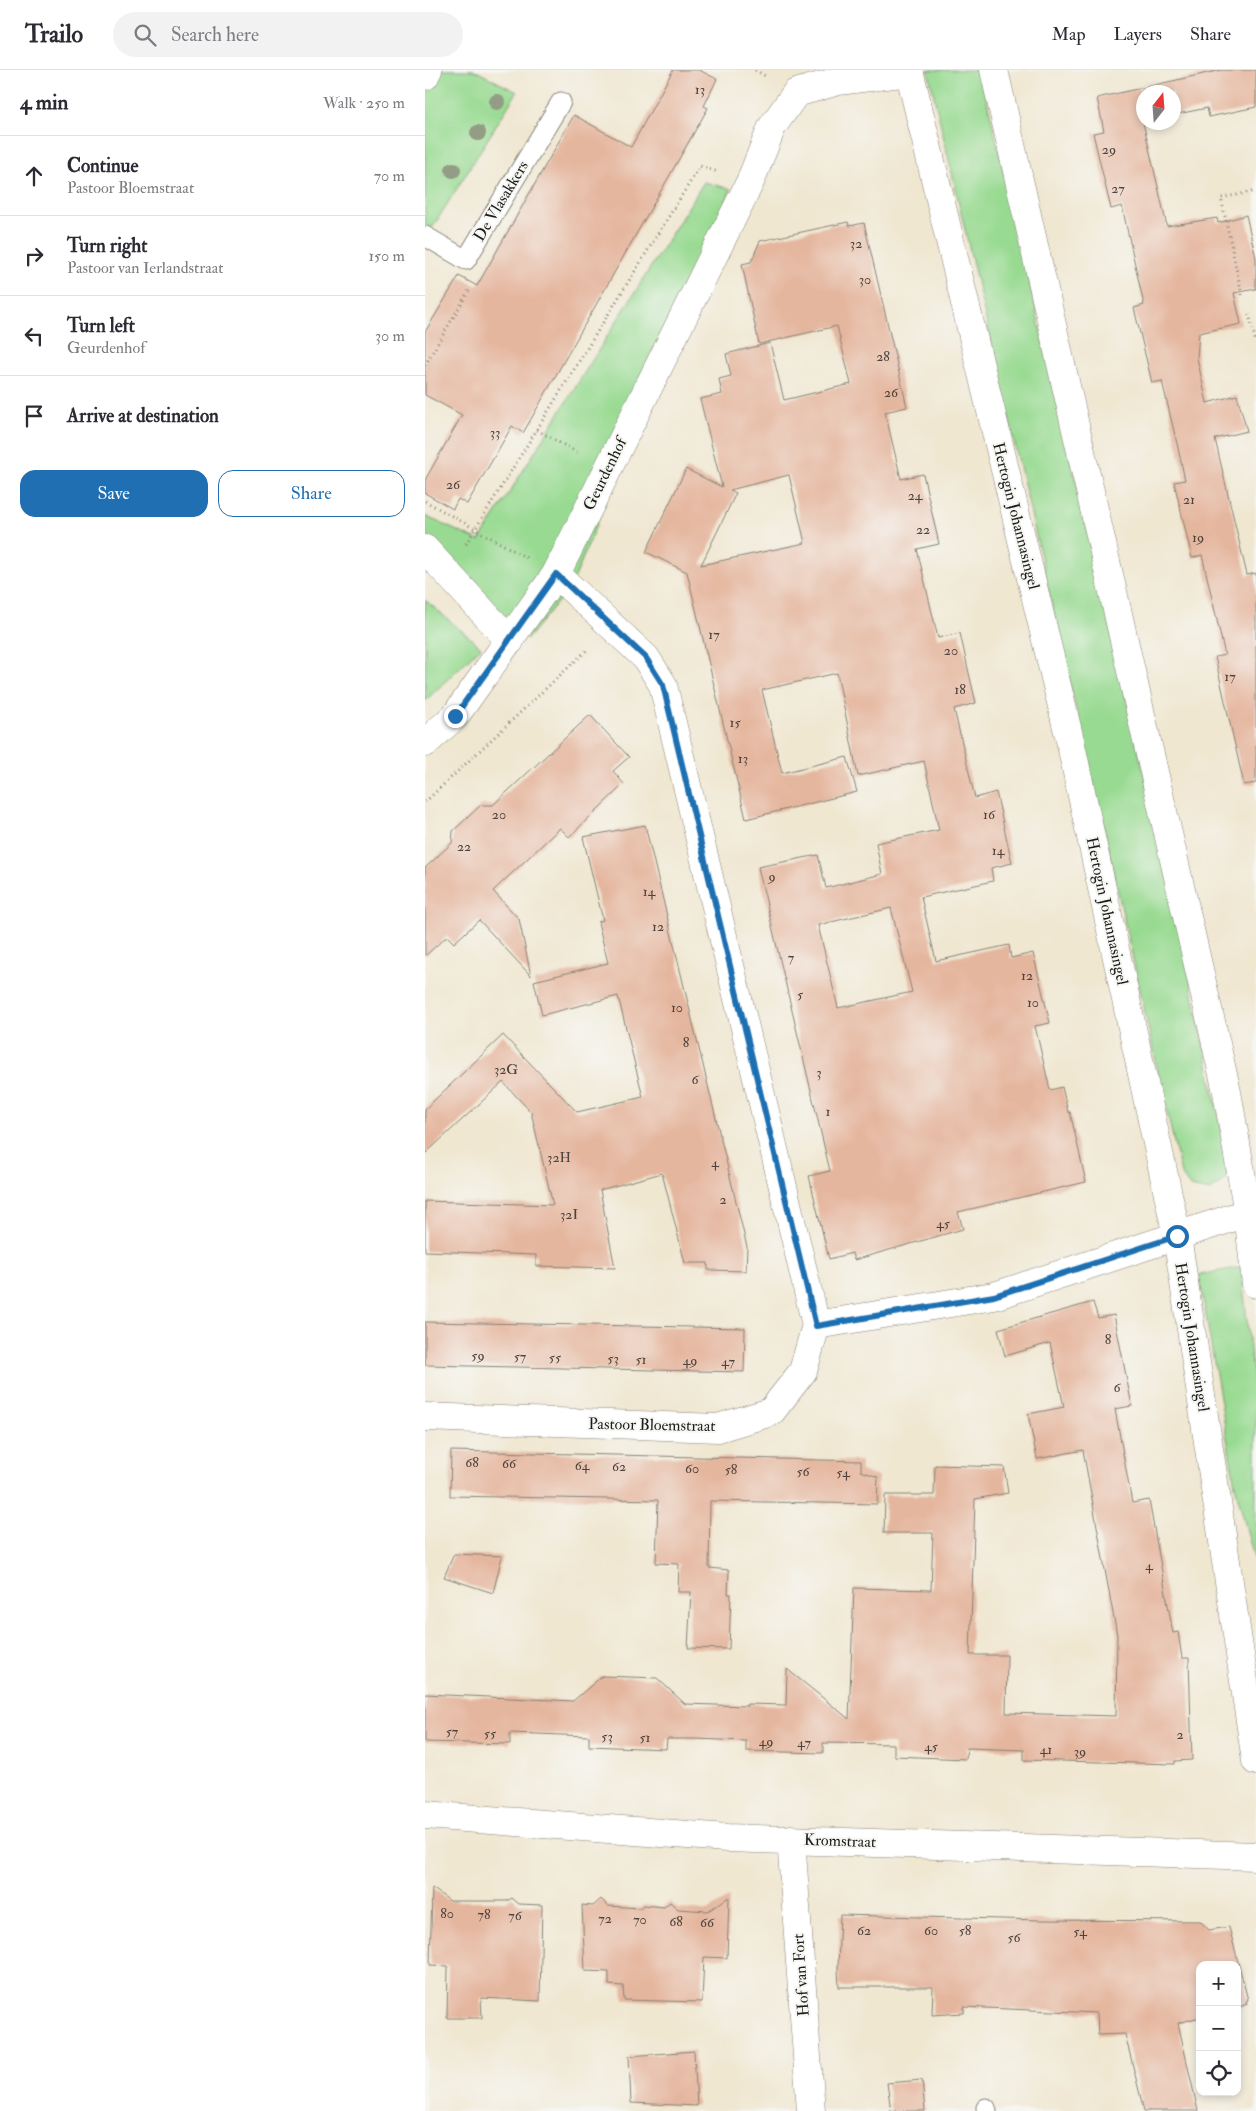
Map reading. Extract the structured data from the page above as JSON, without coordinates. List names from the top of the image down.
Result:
{
  "streets": {
    "street": [
      "Geurdenhof",
      "Hertogin Johannasingel",
      "Pastoor Bloemstraat",
      "Kromstraat",
      "Hof van Fort"
    ],
    "lane": ["De Vlasakkers"]
  },
  "crossings": [
    ["Geurdenhof", "Hertogin Johannasingel"],
    ["Kromstraat", "Hof van Fort"]
  ],
  "house_numbers": [
    "13",
    "29",
    "27",
    "32",
    "30",
    "28",
    "26",
    "33",
    "26",
    "24",
    "21",
    "22",
    "19",
    "17",
    "20",
    "17",
    "18",
    "15",
    "13",
    "20",
    "16",
    "22",
    "14",
    "9",
    "14",
    "12",
    "7",
    "12",
    "5",
    "10",
    "10",
    "8",
    "32G",
    "3",
    "6",
    "1",
    "32H",
    "4",
    "2",
    "32I",
    "45",
    "8",
    "59",
    "57",
    "55",
    "53",
    "51",
    "49",
    "47",
    "6",
    "68",
    "66",
    "64",
    "62",
    "60",
    "58",
    "56",
    "54",
    "4",
    "57",
    "55",
    "2",
    "53",
    "51",
    "49",
    "47",
    "45",
    "41",
    "39",
    "80",
    "78",
    "76",
    "72",
    "70",
    "68",
    "66",
    "62",
    "60",
    "58",
    "54",
    "56"
  ],
  "north": "top",
  "page": {
    "header": "Trailo",
    "search": "Search here",
    "nav": ["Map", "Layers", "Share"],
    "heading": ["4 min", "Walk · 250 m"],
    "list": [
      ["Continue", "Pastoor Bloemstraat", "70 m"],
      ["Turn right", "Pastoor van Ierlandstraat", "150 m"],
      ["Turn left", "Geurdenhof", "30 m"],
      "Arrive at destination"
    ],
    "buttons": ["Save", "Share"],
    "map_buttons": ["+", "−"]
  }
}
